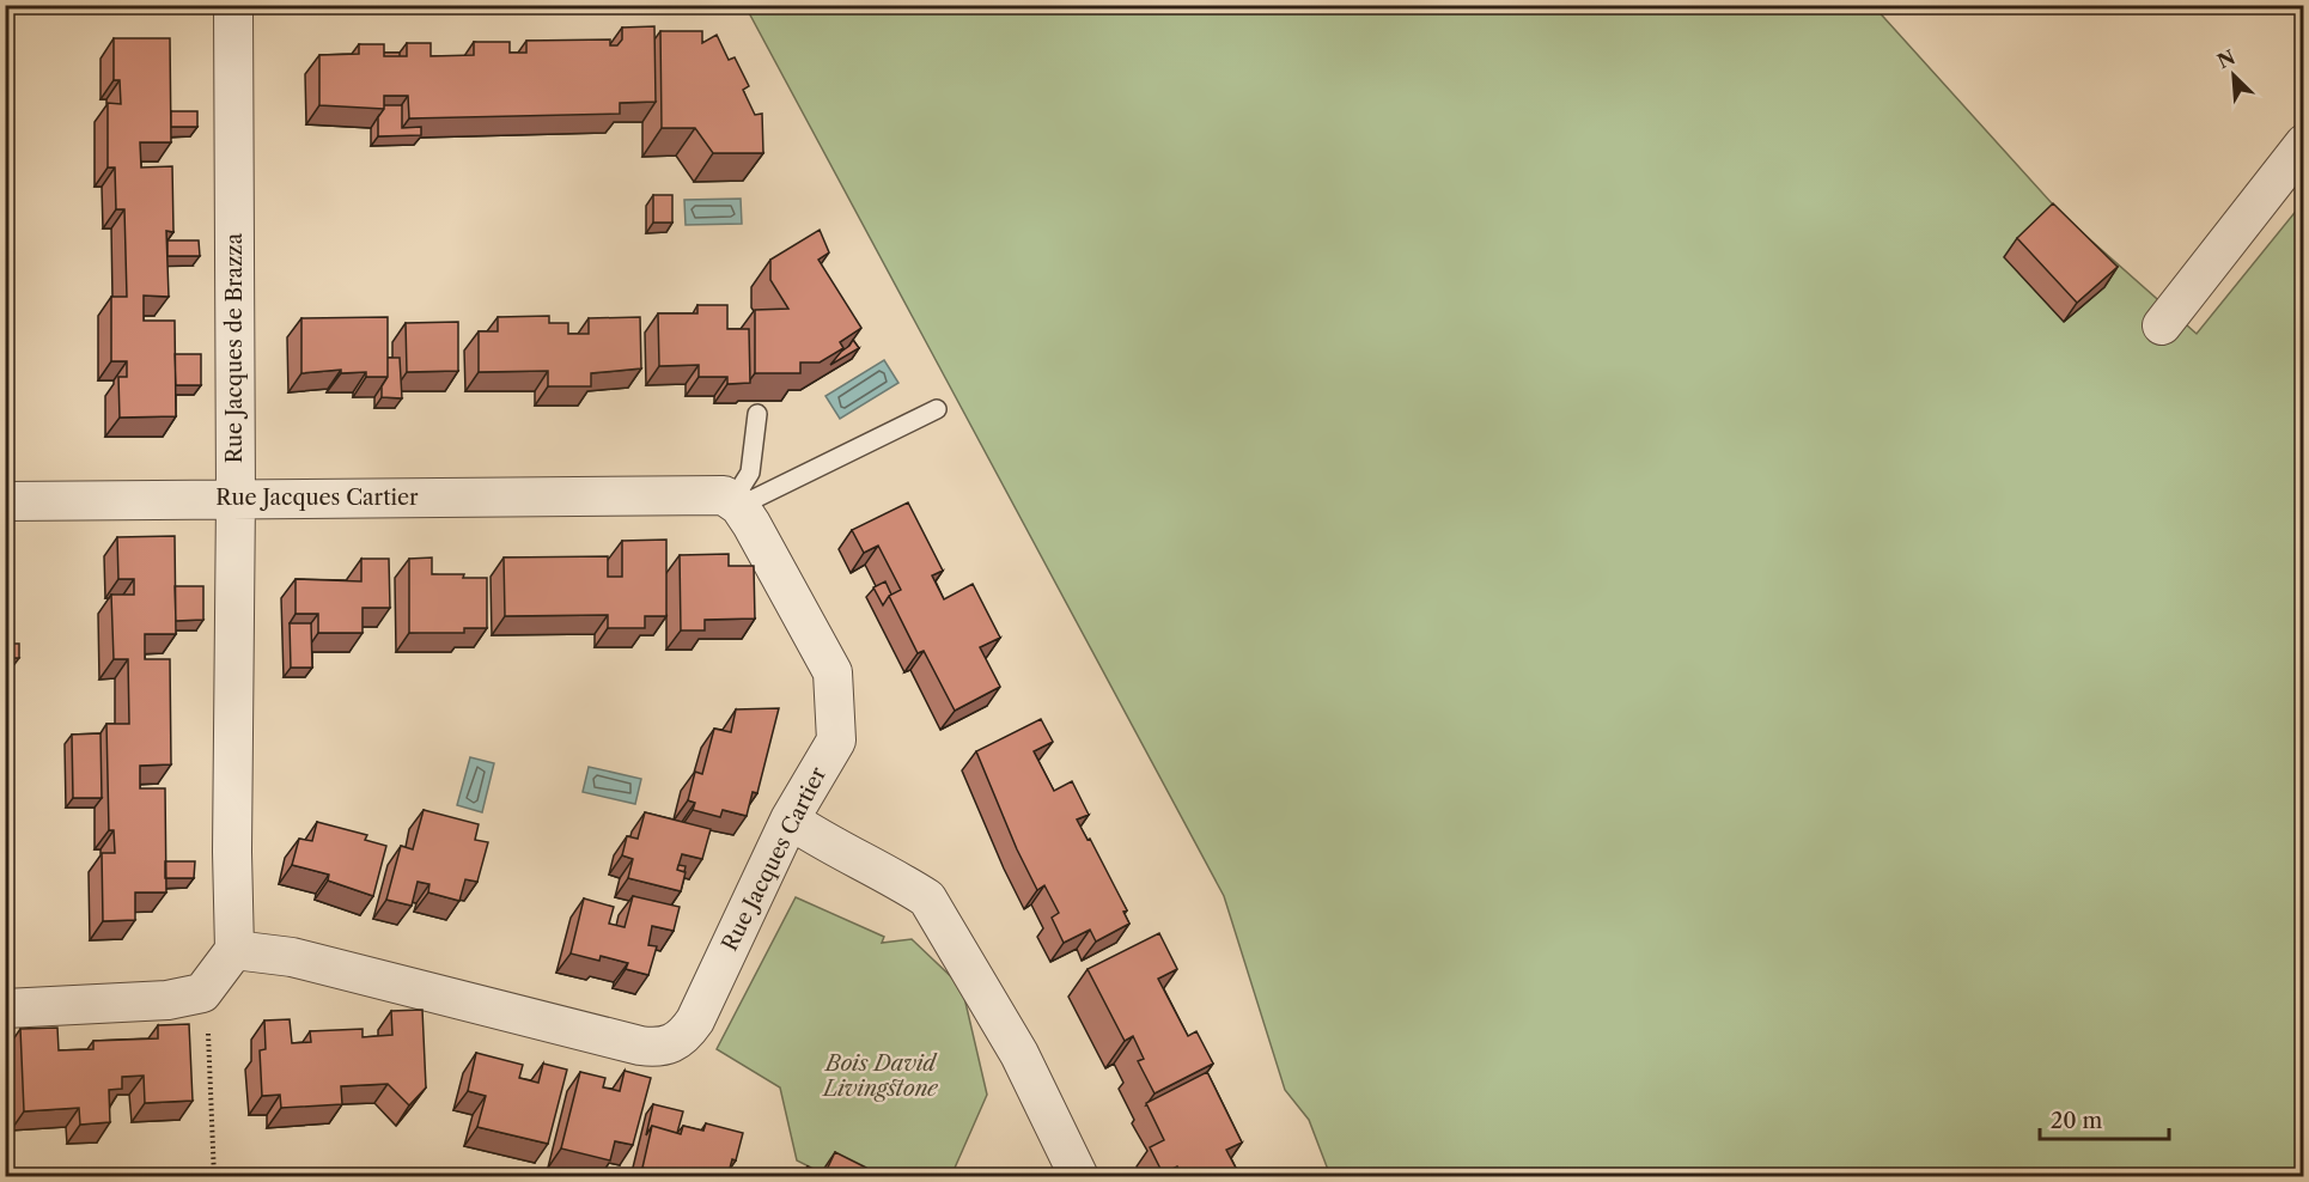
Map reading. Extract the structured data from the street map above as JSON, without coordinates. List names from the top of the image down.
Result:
{
  "streets": {
    "street": ["Rue Jacques de Brazza", "Rue Jacques Cartier"]
  },
  "crossings": [
    ["Rue Jacques de Brazza", "Rue Jacques Cartier"]
  ],
  "parks": ["Bois David Livingstone"],
  "scale_bar": "20 m",
  "north": "top left"
}
